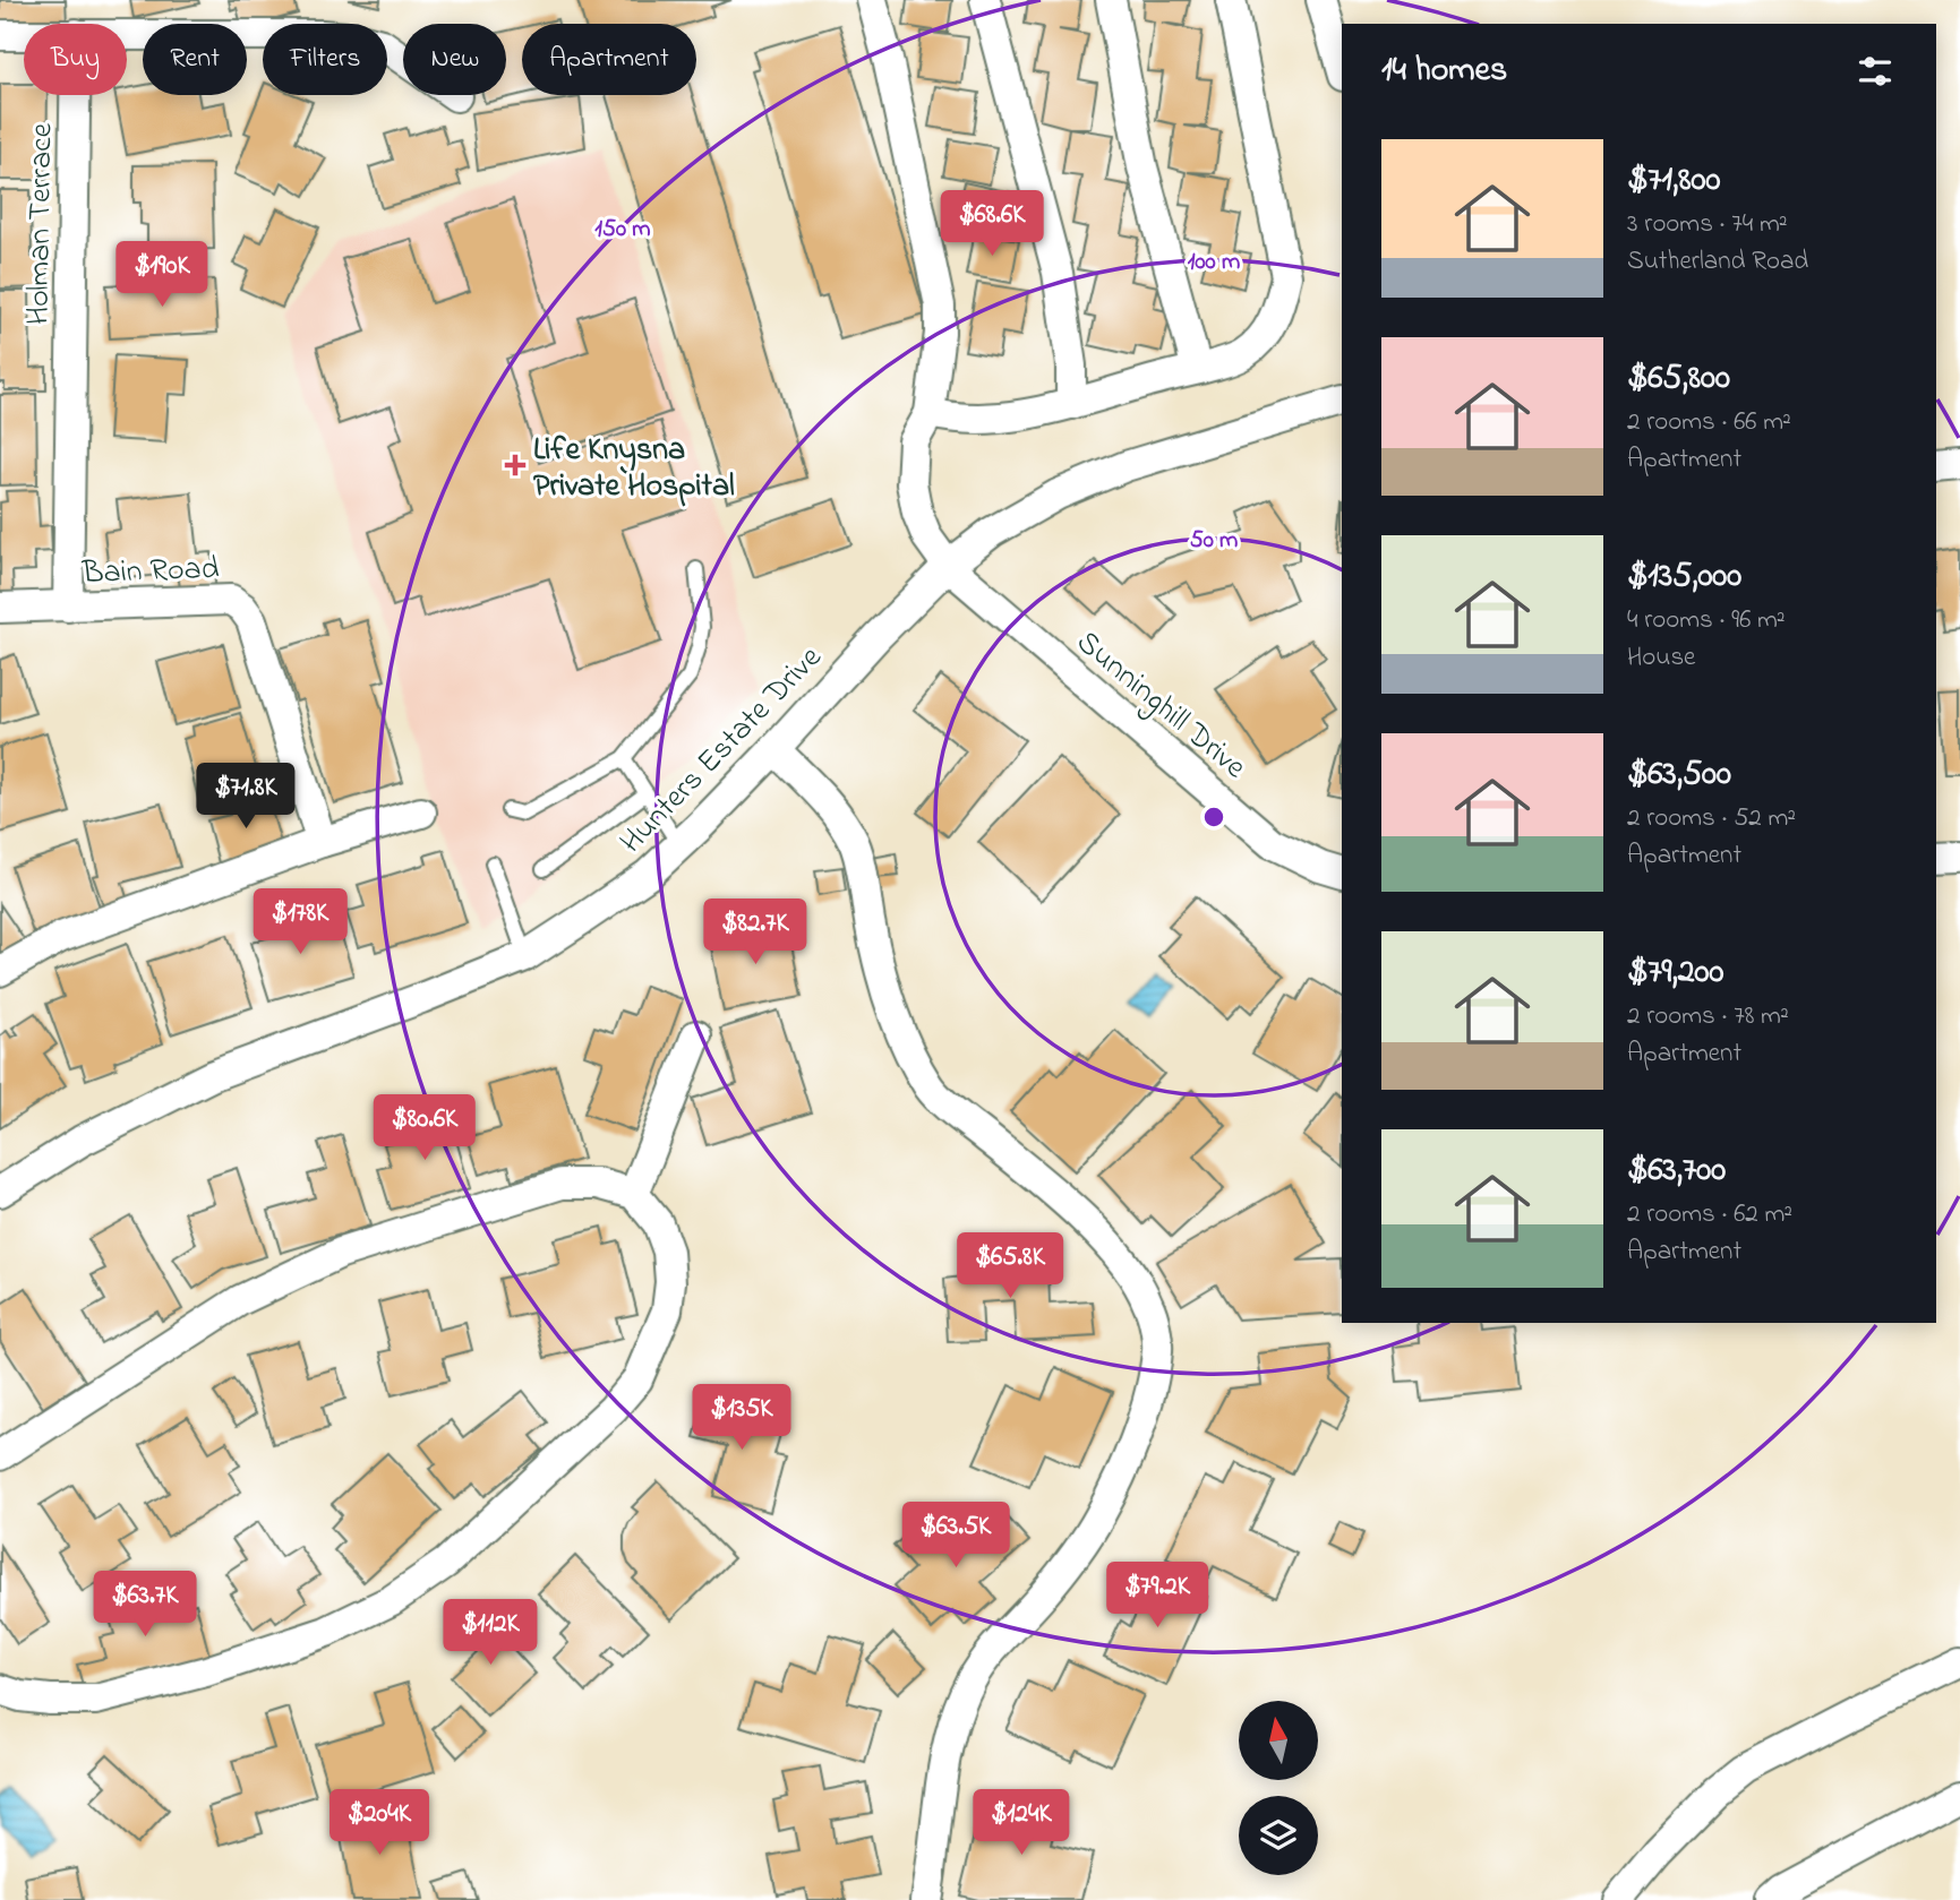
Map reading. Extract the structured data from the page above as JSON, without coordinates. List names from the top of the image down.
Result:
{
  "streets": {
    "street": [
      "Holman Terrace",
      "Bain Road",
      "Sunninghill Drive",
      "Hunters Estate Drive"
    ]
  },
  "crossings": [
    ["Holman Terrace", "Bain Road"],
    ["Sunninghill Drive", "Hunters Estate Drive"]
  ],
  "places": {
    "health": ["Life Knysna Private Hospital"]
  },
  "north": "top",
  "page": {
    "chip": [
      "Buy",
      "Rent",
      "Filters",
      "New",
      "Apartment"
    ],
    "heading": "14 homes",
    "list": [
      {
        "name": "$71,800",
        "note": "3 rooms · 74 m² · Sutherland Road"
      },
      {
        "name": "$65,800",
        "note": "2 rooms · 66 m² · Apartment"
      },
      {
        "name": "$135,000",
        "note": "4 rooms · 96 m² · House"
      },
      {
        "name": "$63,500",
        "note": "2 rooms · 52 m² · Apartment"
      },
      {
        "name": "$79,200",
        "note": "2 rooms · 78 m² · Apartment"
      },
      {
        "name": "$63,700",
        "note": "2 rooms · 62 m² · Apartment"
      }
    ],
    "price": [
      "$68.6K",
      "$190K",
      "$71.8K",
      "$178K",
      "$82.7K",
      "$80.6K",
      "$65.8K",
      "$135K",
      "$63.5K",
      "$79.2K",
      "$63.7K",
      "$112K",
      "$204K",
      "$124K"
    ]
  },
  "rings": ["150 m", "100 m", "50 m"]
}
